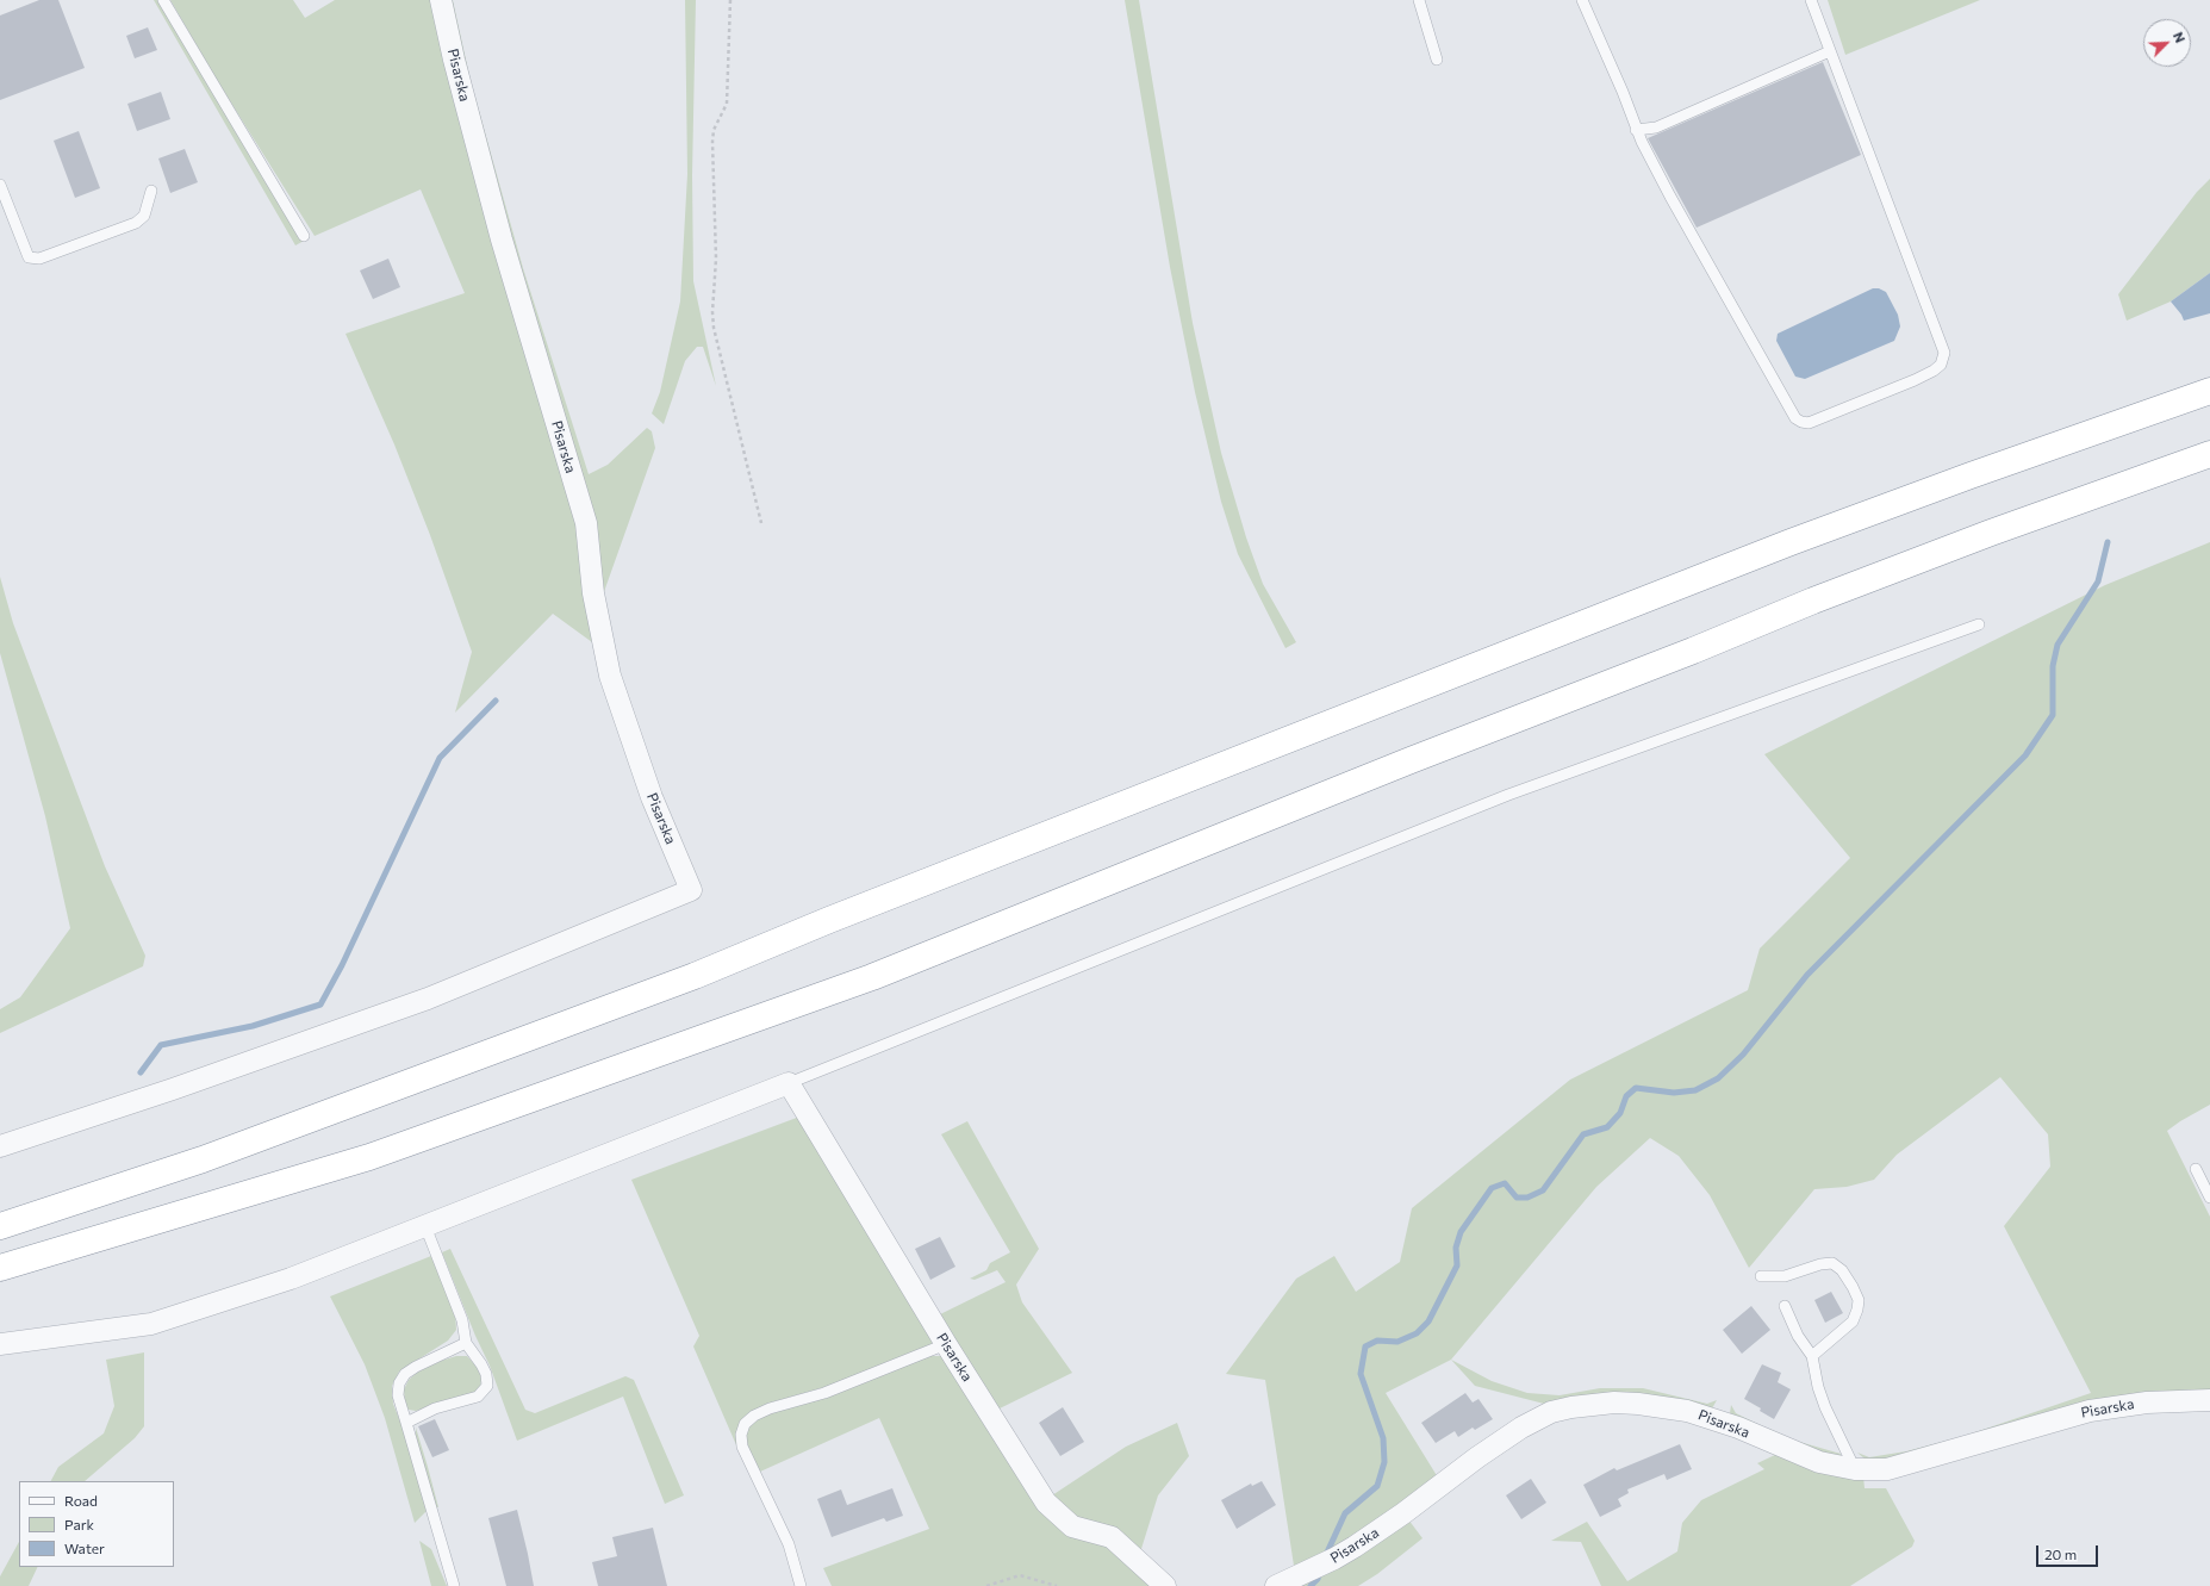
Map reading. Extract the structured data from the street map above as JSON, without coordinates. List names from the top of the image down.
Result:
{
  "streets": {
    "street": ["Pisarska"]
  },
  "legend": ["Road", "Park", "Water"],
  "scale_bar": "20 m",
  "north": "top right"
}
